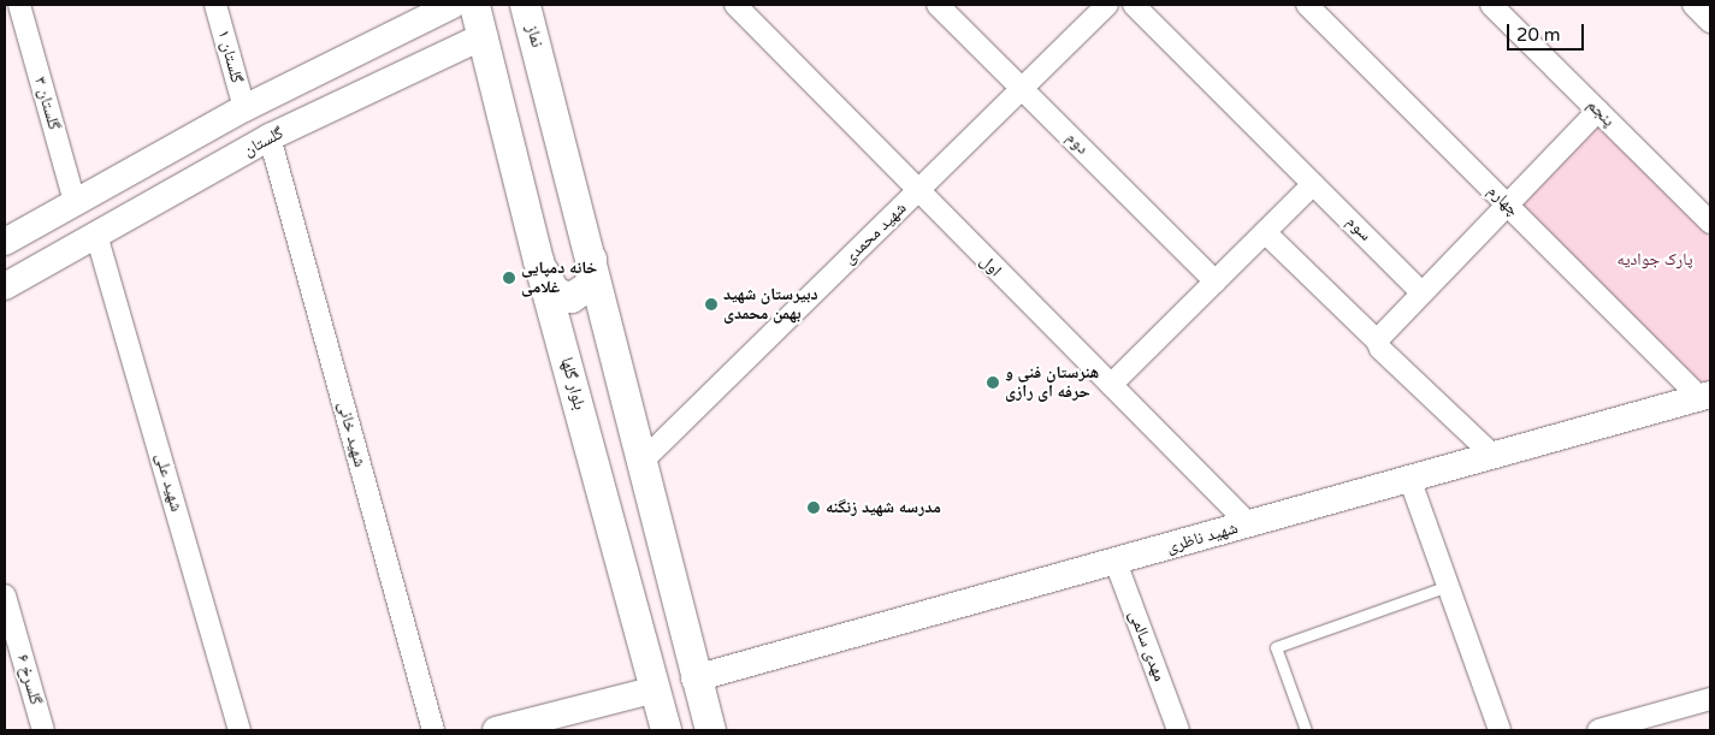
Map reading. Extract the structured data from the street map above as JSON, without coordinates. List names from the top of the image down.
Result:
{
  "streets": {
    "main road": ["نماز", "گلستان", "بلوار گلها"],
    "street": [
      "گلستان ۱",
      "گلستان ۳",
      "پنجم",
      "دوم",
      "چهارم",
      "سوم",
      "شهید محمدی",
      "اول",
      "شهید خانی",
      "شهید علی",
      "شهید ناظری",
      "مهدی سالمی",
      "گلسرخ ۶"
    ]
  },
  "crossings": [
    ["نماز", "گلستان"],
    ["گلستان", "بلوار گلها"],
    ["گلستان", "شهید خانی"],
    ["گلستان", "شهید علی"],
    ["دوم", "شهید محمدی"],
    ["چهارم", "شهید ناظری"],
    ["شهید محمدی", "اول"],
    ["اول", "شهید ناظری"],
    ["شهید ناظری", "مهدی سالمی"]
  ],
  "parks": ["پارک جوادیه"],
  "places": [
    "خانه دمپایی غلامی",
    "دبیرستان شهید بهمن محمدی",
    "هنرستان فنی و حرفه ای رازی",
    "مدرسه شهید زنگنه"
  ],
  "scale_bar": "20 m"
}
